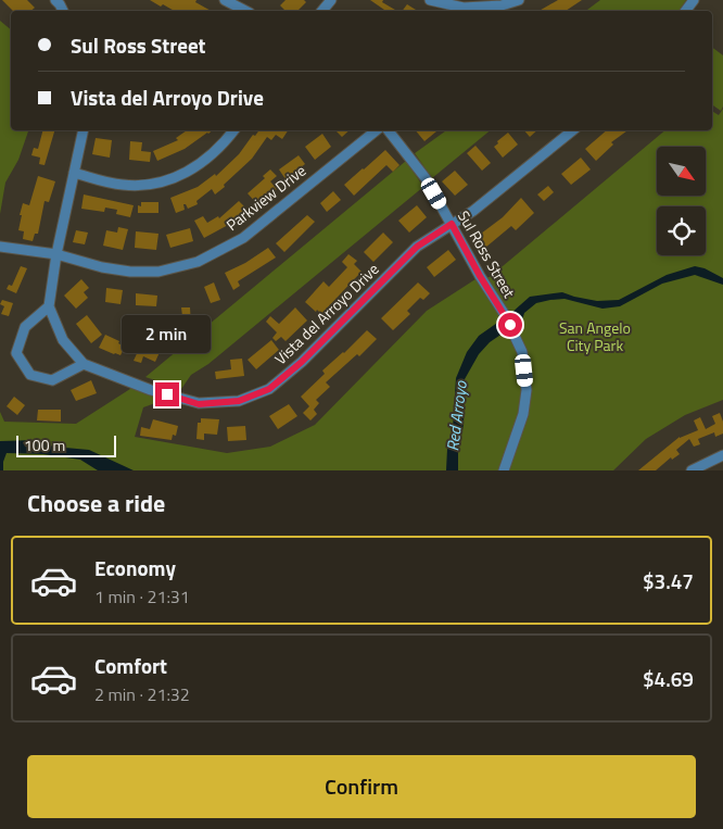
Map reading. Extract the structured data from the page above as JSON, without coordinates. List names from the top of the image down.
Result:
{
  "streets": {
    "street": ["Parkview Drive", "Sul Ross Street", "Vista del Arroyo Drive"]
  },
  "crossings": [
    ["Sul Ross Street", "Vista del Arroyo Drive"]
  ],
  "water": ["Red Arroyo"],
  "parks": ["San Angelo City Park"],
  "scale_bar": "100 m",
  "north": "bottom right",
  "page": {
    "banner": ["Sul Ross Street", "Vista del Arroyo Drive"],
    "bubble": "2 min",
    "scale": "100 m",
    "heading": "Choose a ride",
    "list": [
      {
        "name": "Economy",
        "note": "1 min · 21:31",
        "value": "$3.47"
      },
      {
        "name": "Comfort",
        "note": "2 min · 21:32",
        "value": "$4.69"
      }
    ],
    "buttons": "Confirm"
  }
}
